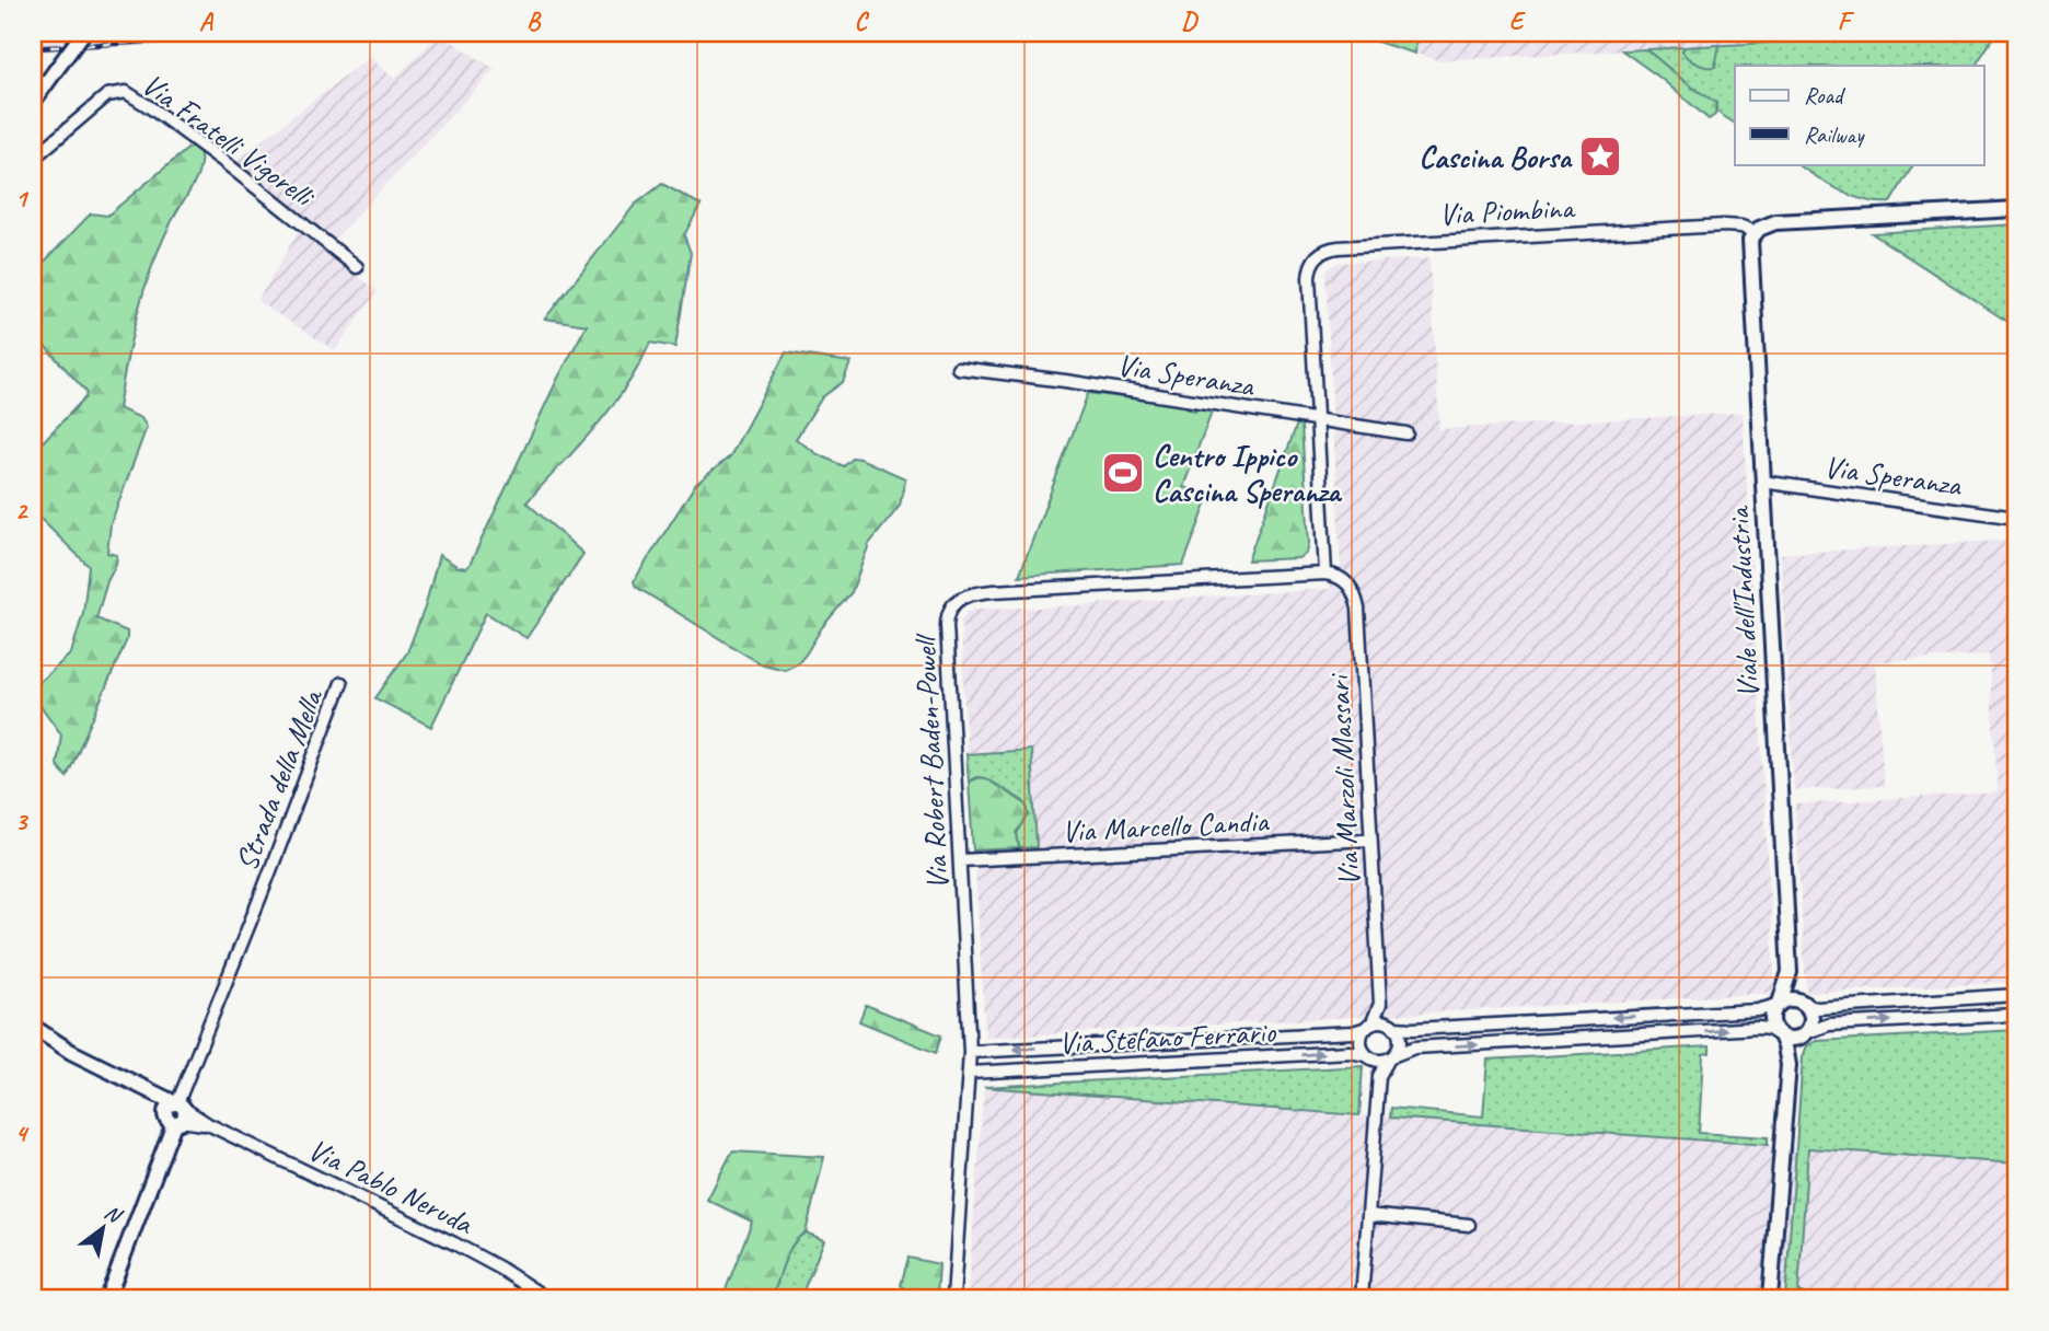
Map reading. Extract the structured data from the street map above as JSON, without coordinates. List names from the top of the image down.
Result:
{
  "streets": {
    "street": [
      "Via Fratelli Vigorelli",
      "Via Piombina",
      "Via Speranza",
      "Viale dell'Industria",
      "Via Robert Baden-Powell",
      "Strada della Mella",
      "Via Marzoli Massari",
      "Via Marcello Candia",
      "Via Stefano Ferrario",
      "Via Pablo Neruda"
    ]
  },
  "crossings": [
    ["Via Piombina", "Via Speranza"],
    ["Via Piombina", "Viale dell'Industria"],
    ["Via Piombina", "Via Robert Baden-Powell"],
    ["Via Piombina", "Via Marzoli Massari"],
    ["Via Speranza", "Viale dell'Industria"],
    ["Via Robert Baden-Powell", "Via Marzoli Massari"],
    ["Via Robert Baden-Powell", "Via Marcello Candia"],
    ["Via Robert Baden-Powell", "Via Stefano Ferrario"],
    ["Strada della Mella", "Via Pablo Neruda"],
    ["Via Marzoli Massari", "Via Marcello Candia"],
    ["Via Marzoli Massari", "Via Stefano Ferrario"]
  ],
  "places": {
    "place": ["Cascina Borsa"],
    "sports": ["Centro Ippico Cascina Speranza"]
  },
  "legend": ["Road", "Railway"],
  "north": "top right",
  "grid": {
    "columns": [
      "A",
      "B",
      "C",
      "D",
      "E",
      "F"
    ],
    "rows": [
      "1",
      "2",
      "3",
      "4"
    ]
  }
}
